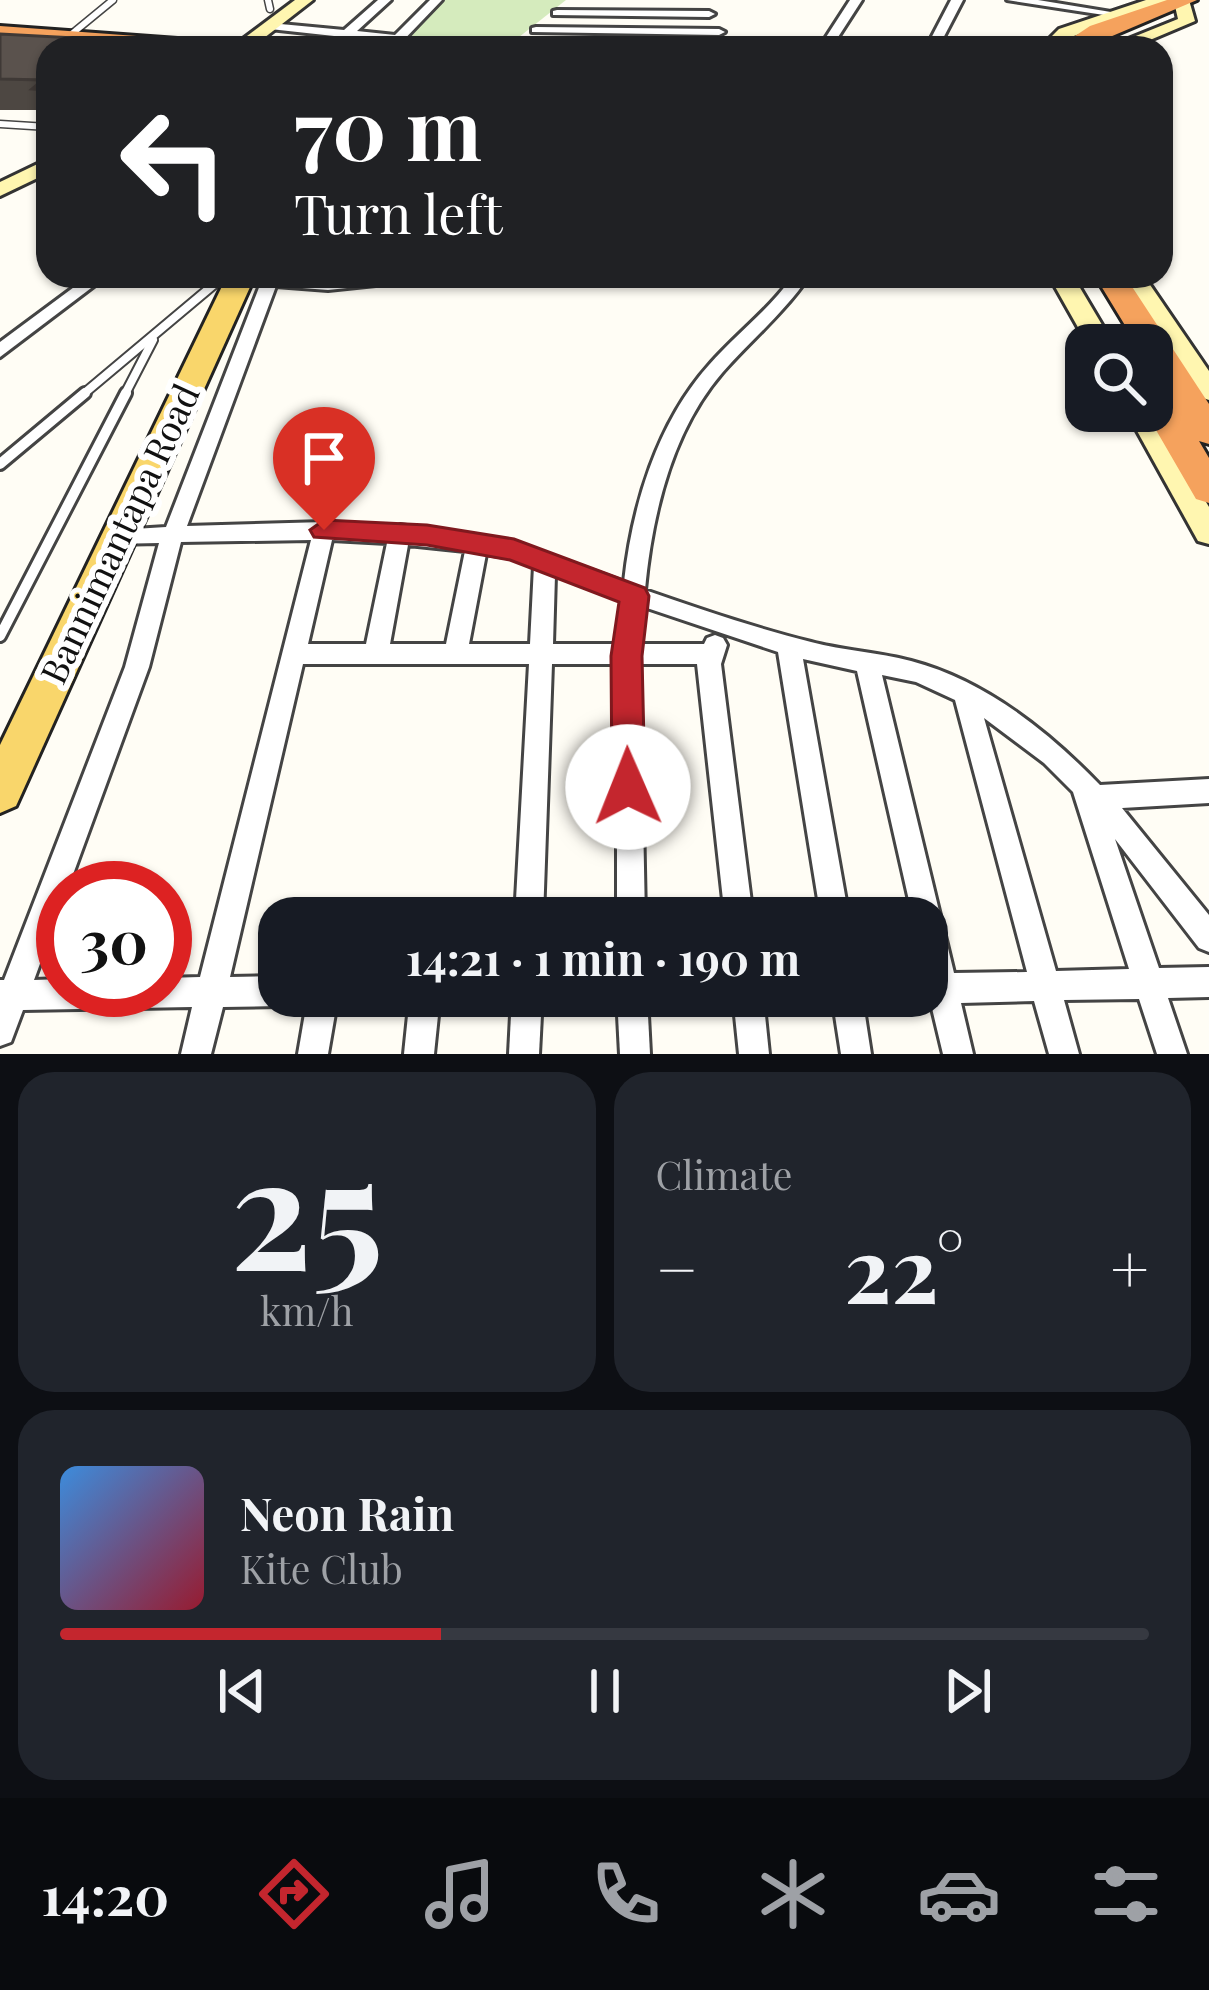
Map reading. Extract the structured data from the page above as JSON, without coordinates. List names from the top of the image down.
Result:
{
  "streets": {
    "main road": ["Bannimantapa Road"]
  },
  "page": {
    "turn": ["70 m", "Turn left"],
    "limit": "30",
    "trip": "14:21 · 1 min · 190 m",
    "tile": [
      ["25", "km/h"],
      "Climate"
    ],
    "heat": ["−", "22°", "+"],
    "song": ["Neon Rain", "Kite Club"],
    "tabs": "14:20"
  }
}
